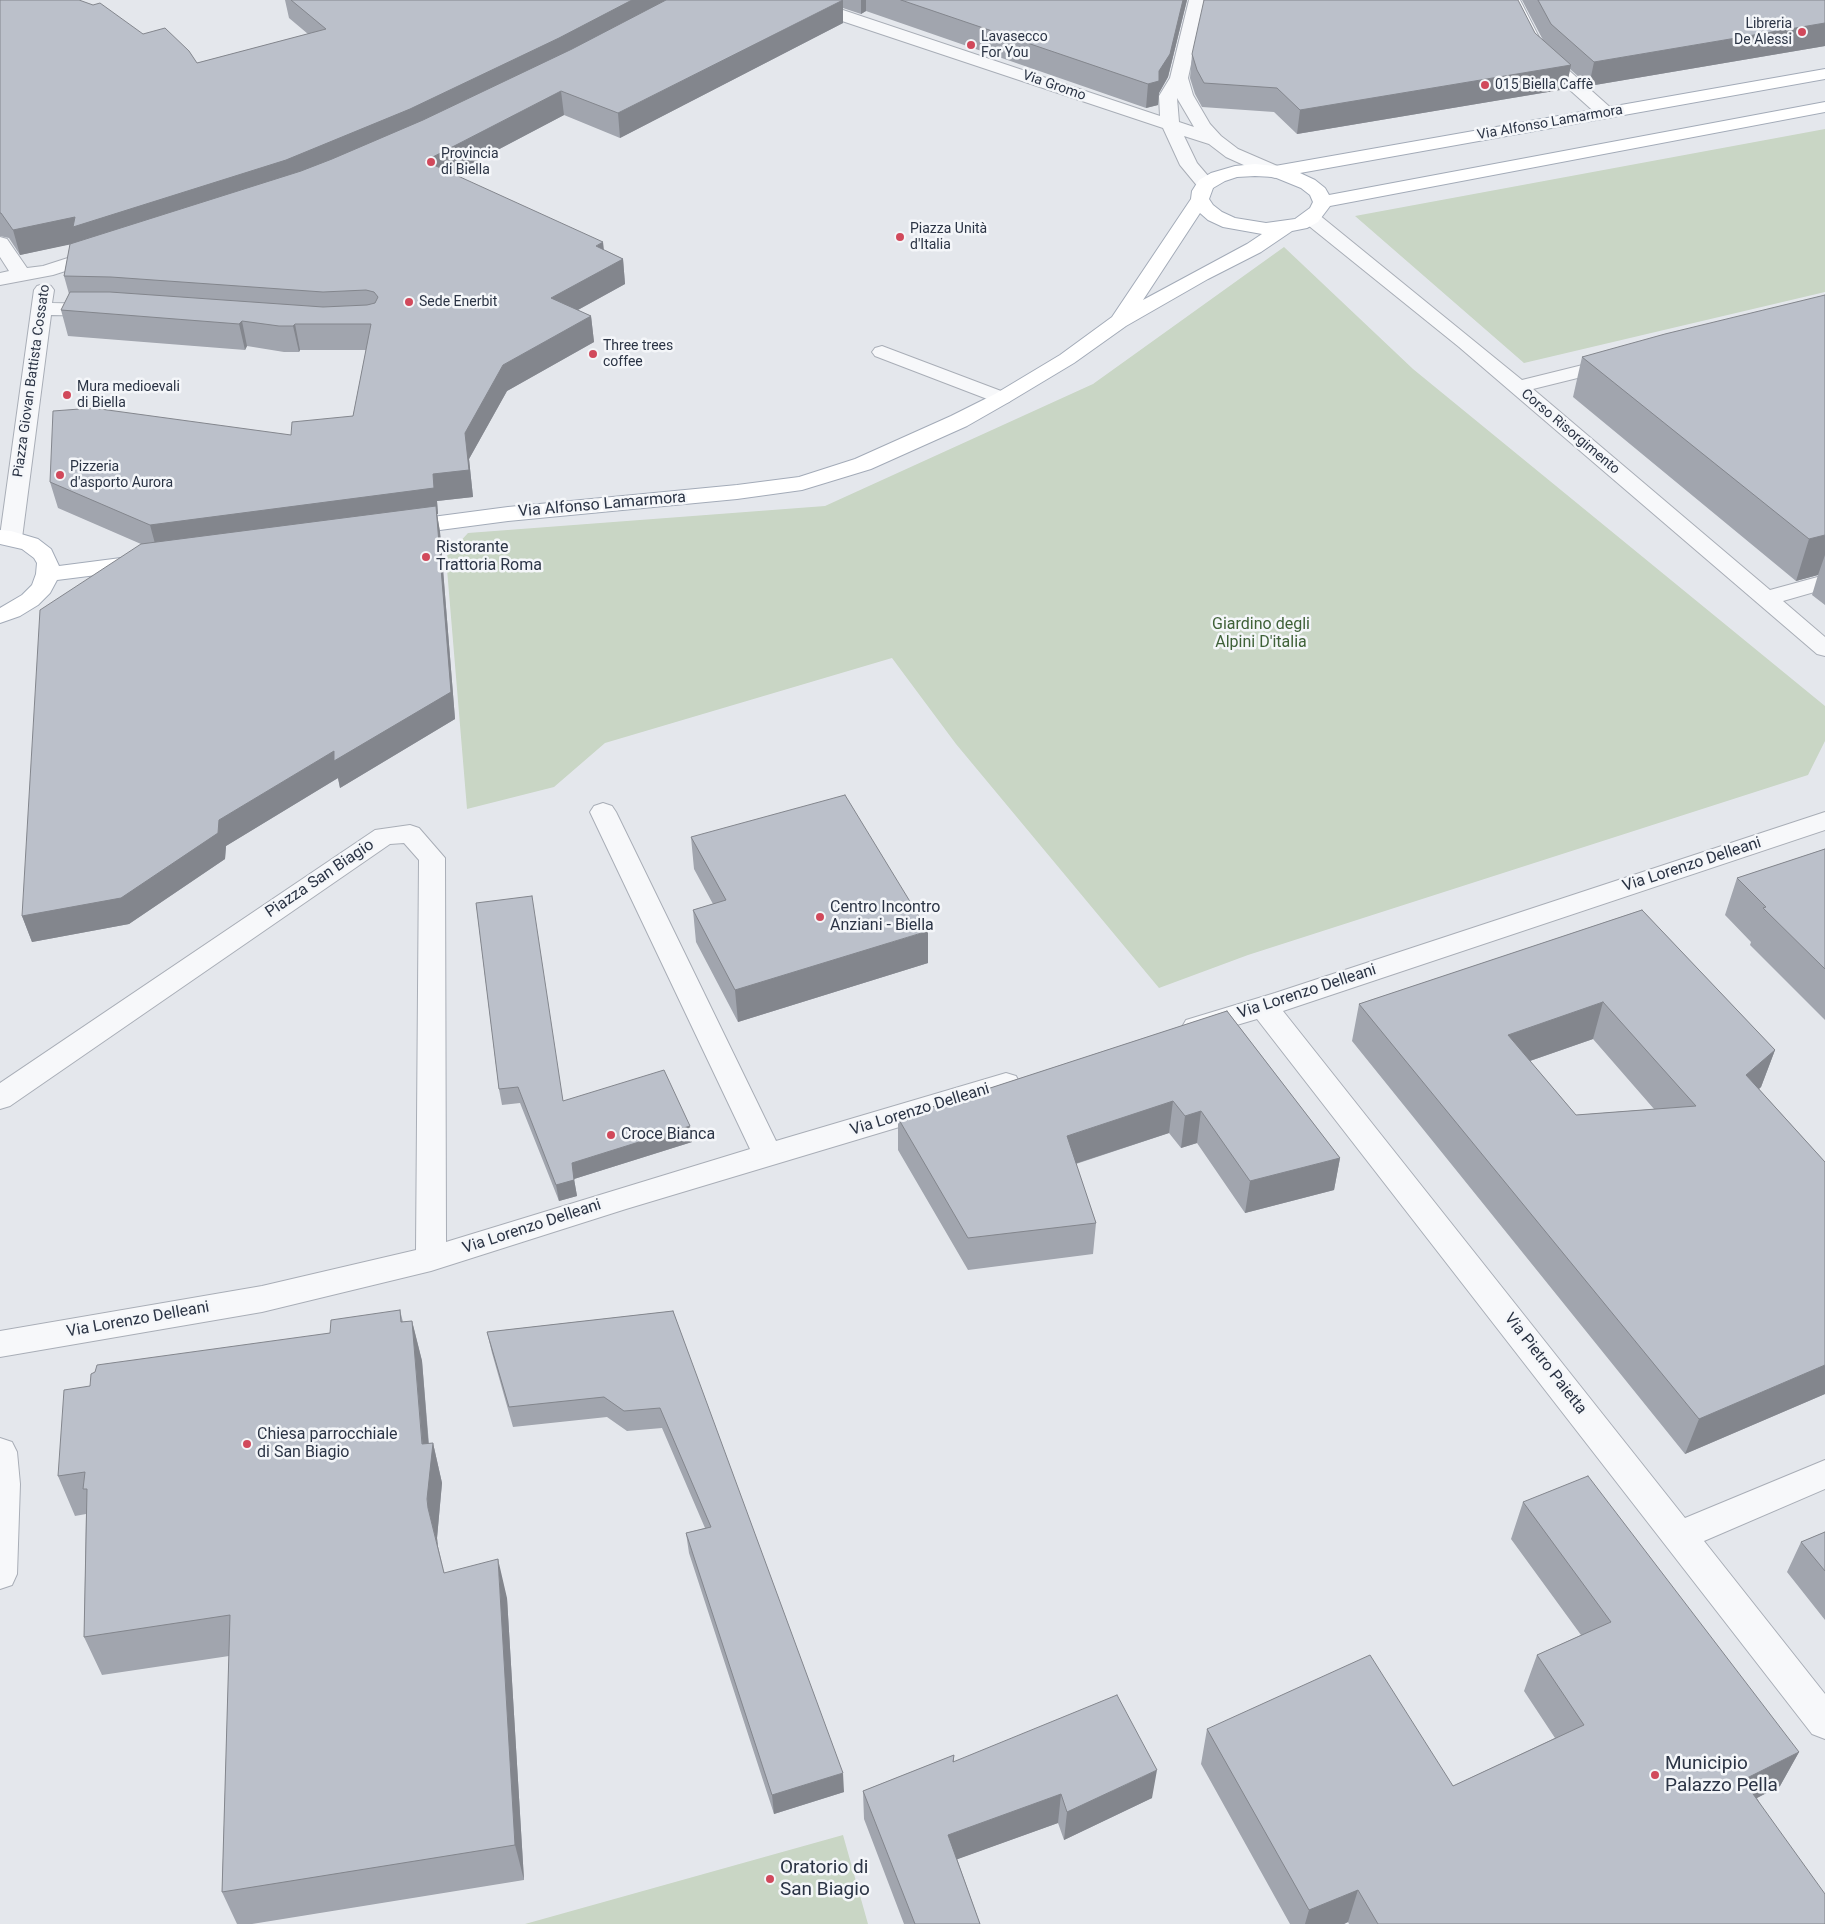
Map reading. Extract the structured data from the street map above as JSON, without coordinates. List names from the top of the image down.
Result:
{
  "streets": {
    "main road": ["Via Alfonso Lamarmora"],
    "street": [
      "Via Gromo",
      "Piazza Giovan Battista Cossato",
      "Corso Risorgimento",
      "Via Lorenzo Delleani",
      "Piazza San Biagio",
      "Via Pietro Paietta"
    ]
  },
  "crossings": [
    ["Via Alfonso Lamarmora", "Corso Risorgimento"],
    ["Via Lorenzo Delleani", "Piazza San Biagio"],
    ["Via Lorenzo Delleani", "Via Pietro Paietta"]
  ],
  "parks": ["Giardino degli Alpini D'italia"],
  "places": [
    "Libreria De Alessi",
    "Lavasecco For You",
    "015 Biella Caffè",
    "Provincia di Biella",
    "Piazza Unità d'Italia",
    "Sede Enerbit",
    "Three trees coffee",
    "Mura medioevali di Biella",
    "Pizzeria d'asporto Aurora",
    "Ristorante Trattoria Roma",
    "Centro Incontro Anziani - Biella",
    "Croce Bianca",
    "Chiesa parrocchiale di San Biagio",
    "Municipio Palazzo Pella",
    "Oratorio di San Biagio"
  ]
}
